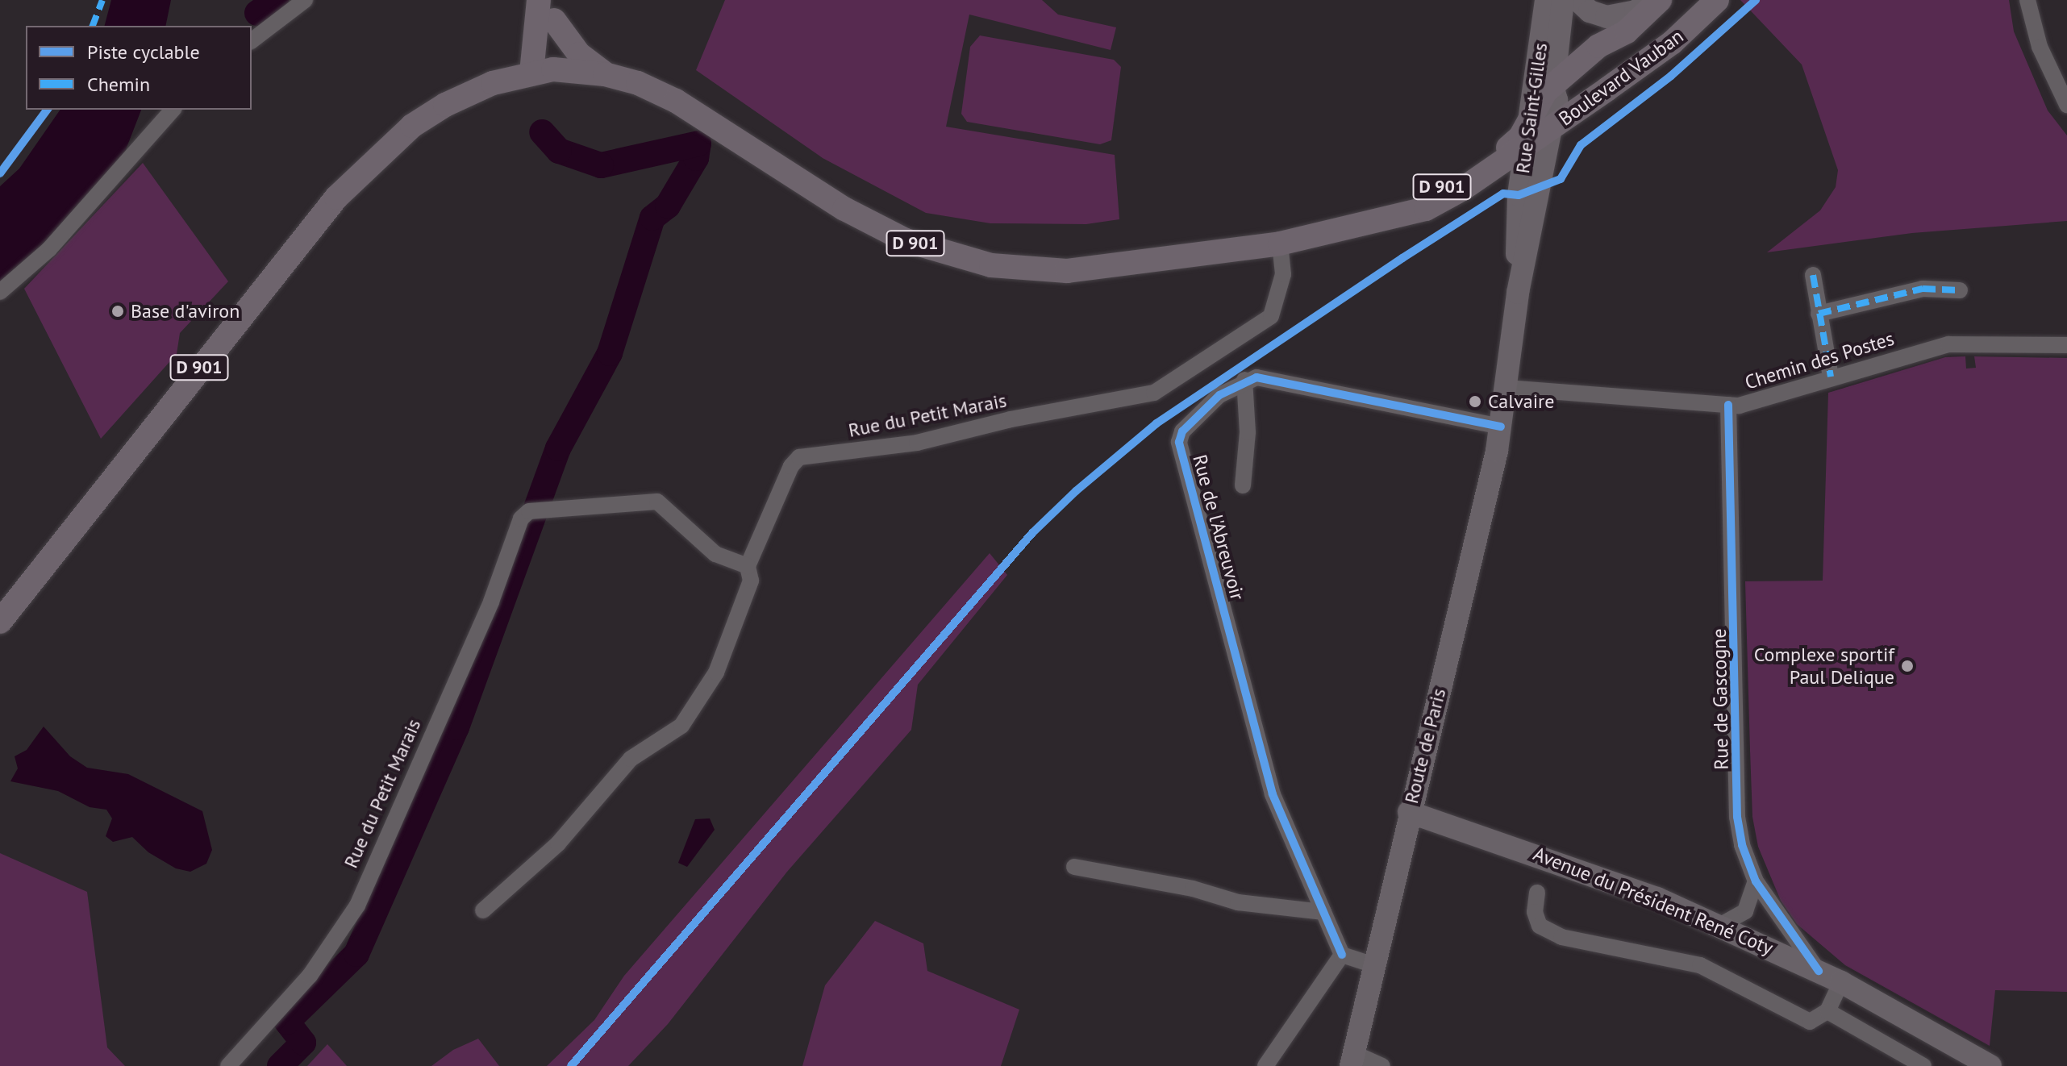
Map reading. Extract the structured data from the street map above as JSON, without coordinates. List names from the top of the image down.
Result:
{
  "streets": {
    "main road": [
      "Boulevard Vauban",
      "Rue Saint-Gilles",
      "D 901",
      "Route de Paris",
      "Avenue du Président René Coty"
    ],
    "street": [
      "Chemin des Postes",
      "Rue du Petit Marais",
      "Rue de l'Abreuvoir",
      "Rue de Gascogne"
    ]
  },
  "crossings": [
    ["Boulevard Vauban", "Rue Saint-Gilles"],
    ["Boulevard Vauban", "D 901"],
    ["Rue Saint-Gilles", "D 901"],
    ["Rue Saint-Gilles", "Chemin des Postes"],
    ["Rue Saint-Gilles", "Route de Paris"],
    ["D 901", "Rue du Petit Marais"],
    ["Chemin des Postes", "Rue de Gascogne"],
    ["Rue de Gascogne", "Avenue du Président René Coty"],
    ["Route de Paris", "Avenue du Président René Coty"]
  ],
  "places": ["Base d'aviron", "Calvaire", "Complexe sportif Paul Delique"],
  "legend": ["Piste cyclable", "Chemin"]
}
